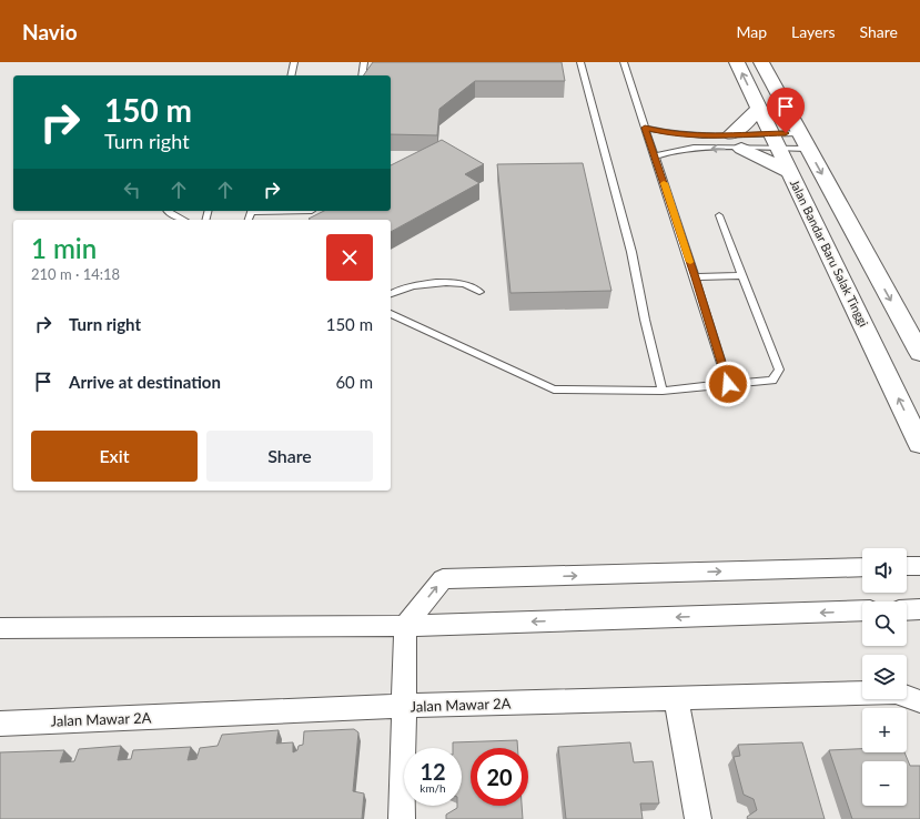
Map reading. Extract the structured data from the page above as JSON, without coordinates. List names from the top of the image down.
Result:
{
  "streets": {
    "main road": ["Jalan Bandar Baru Salak Tinggi"],
    "street": ["Jalan Mawar 2A"]
  },
  "page": {
    "header": "Navio",
    "nav": ["Map", "Layers", "Share"],
    "turn": ["150 m", "Turn right"],
    "heading": ["1 min", "210 m · 14:18"],
    "list": [
      {
        "name": "Turn right",
        "value": "150 m"
      },
      {
        "name": "Arrive at destination",
        "value": "60 m"
      }
    ],
    "buttons": ["Exit", "Share"],
    "map_buttons": ["+", "−"],
    "speed": "12 km/h",
    "limit": "20"
  }
}
